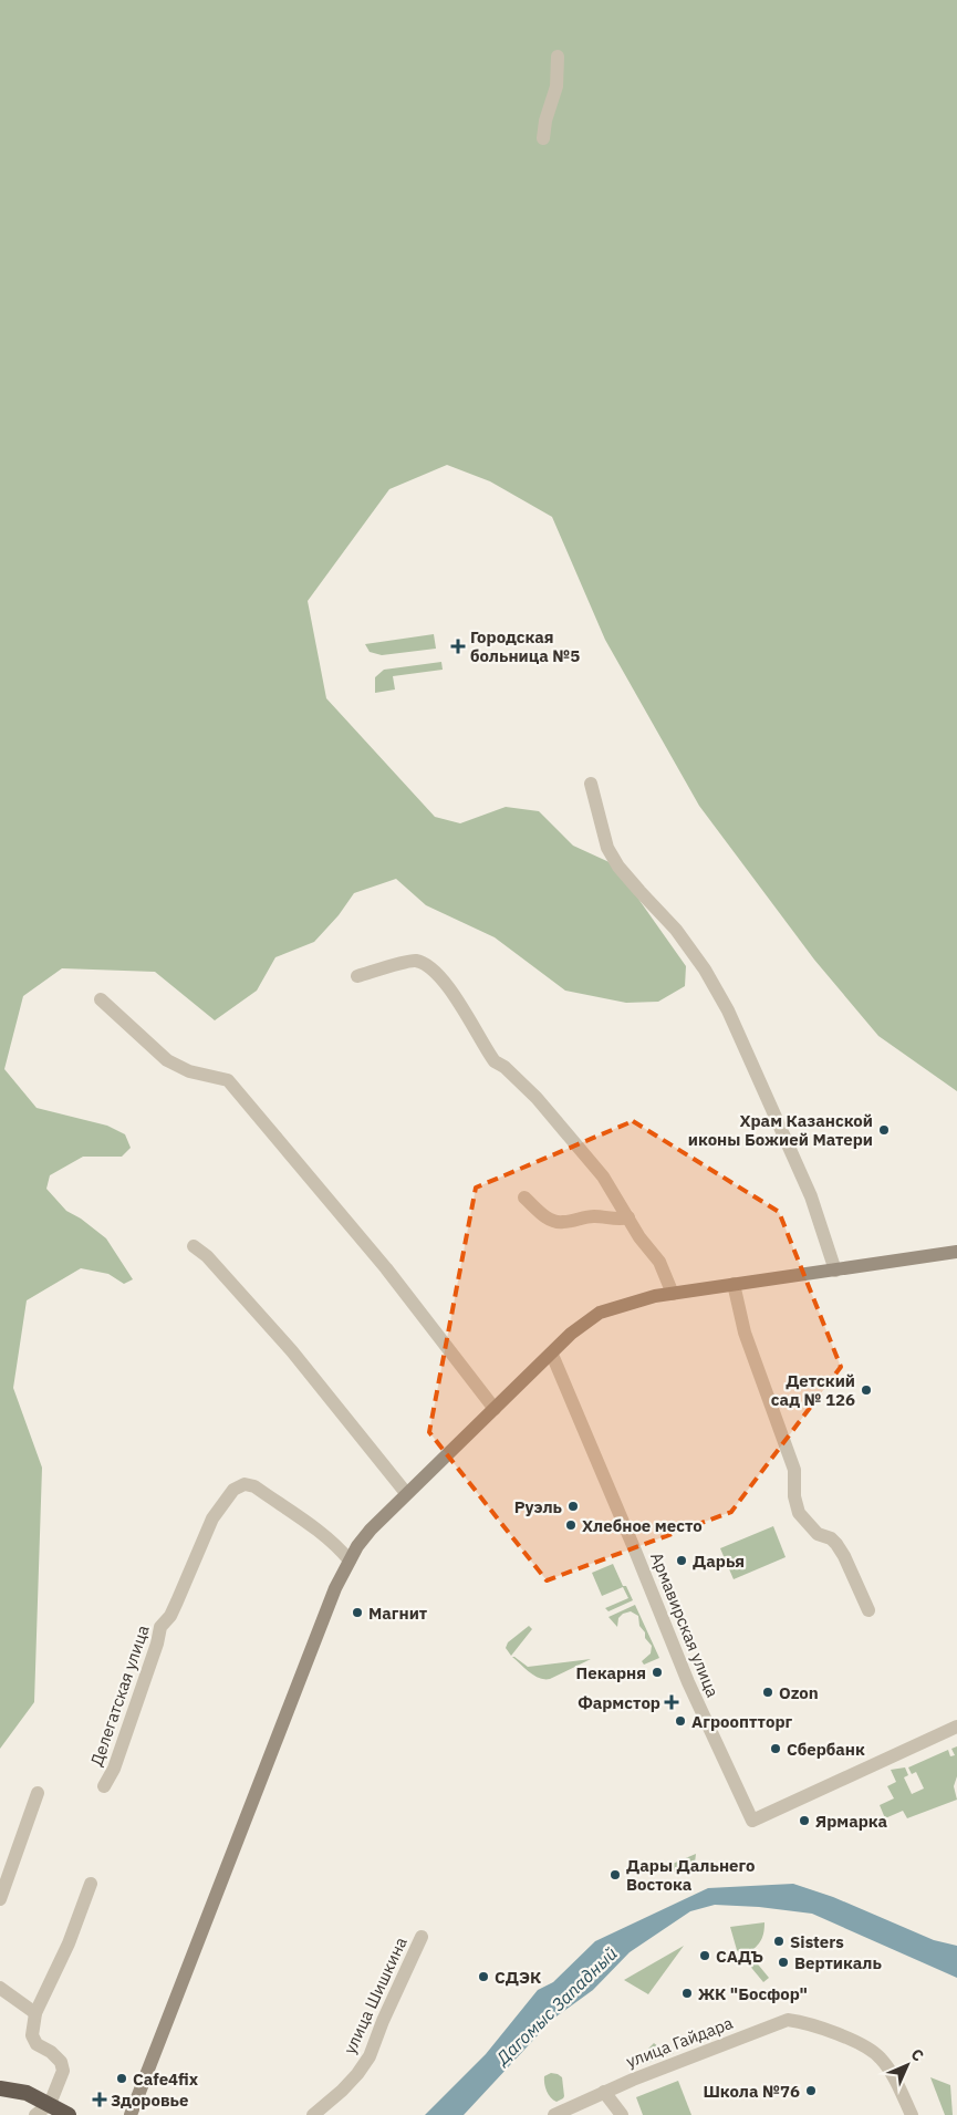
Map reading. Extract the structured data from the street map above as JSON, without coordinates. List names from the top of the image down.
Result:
{
  "streets": {
    "street": [
      "Армавирская улица",
      "Делегатская улица",
      "улица Шишкина",
      "улица Гайдара"
    ]
  },
  "water": ["Дагомыс Западный"],
  "places": {
    "health": ["Городская больница №5", "Фармстор", "Здоровье"],
    "other": [
      "Храм Казанской иконы Божией Матери",
      "Детский сад № 126",
      "Руэль",
      "Хлебное место",
      "Дарья",
      "Магнит",
      "Пекарня",
      "Ozon",
      "Агрооптторг",
      "Сбербанк",
      "Ярмарка",
      "Дары Дальнего Востока",
      "Sisters",
      "САДЪ",
      "Вертикаль",
      "СДЭК",
      "ЖК \"Босфор\"",
      "Cafe4fix",
      "Школа №76"
    ]
  },
  "north": "top right"
}
